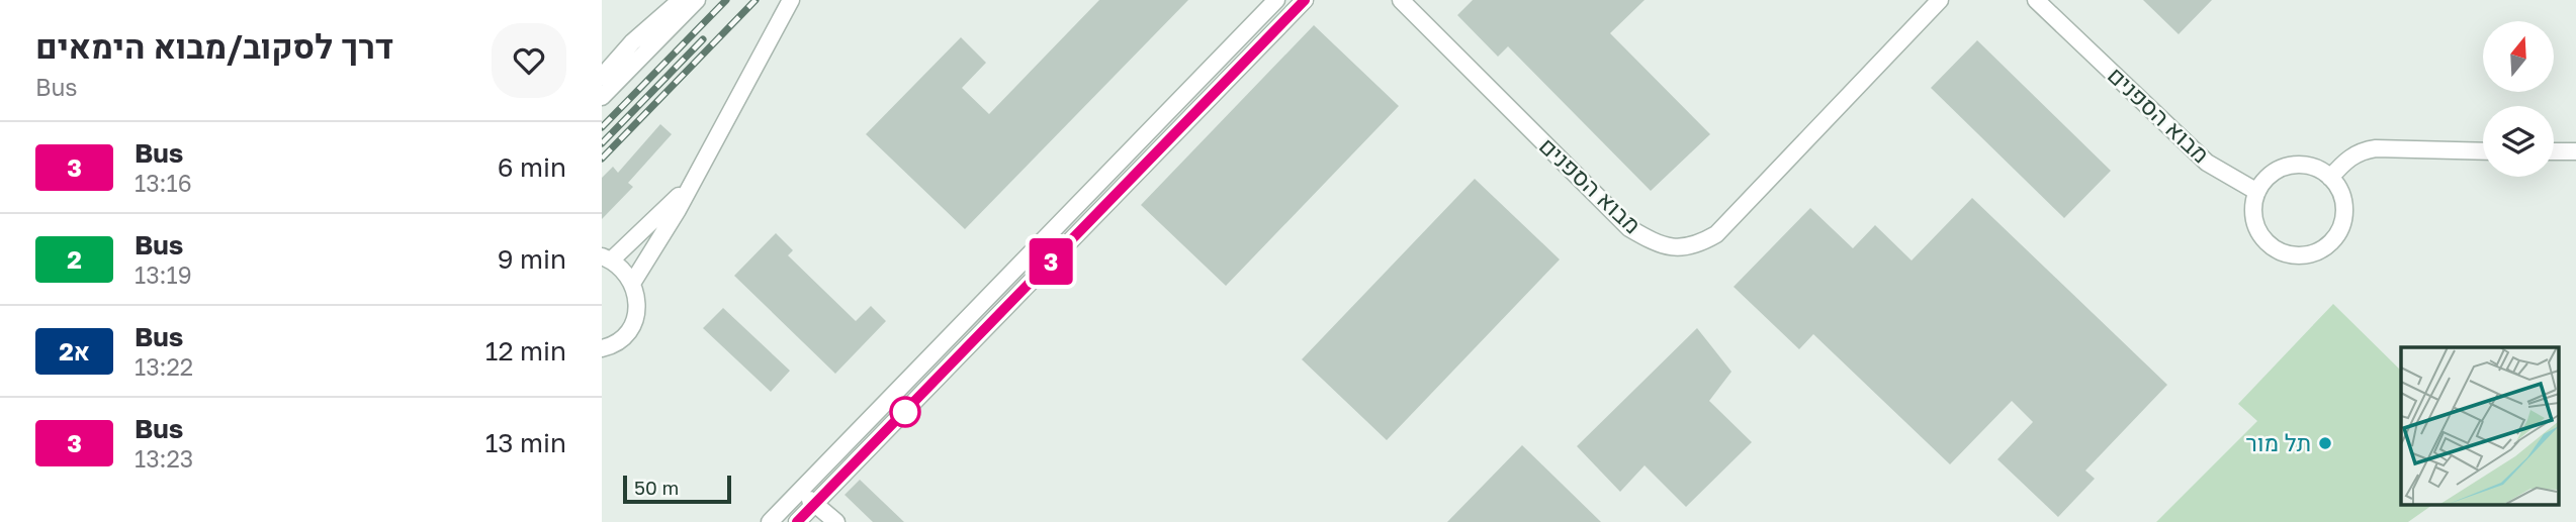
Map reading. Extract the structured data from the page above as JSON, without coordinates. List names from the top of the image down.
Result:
{
  "streets": {
    "street": ["מבוא הספנים"]
  },
  "places": ["תל מור"],
  "lines": ["bus line 3"],
  "scale_bar": "50 m",
  "north": "top",
  "page": {
    "heading": ["דרך לסקוב/מבוא הימאים", "Bus"],
    "on_map": "3",
    "list": [
      {
        "mark": "3",
        "name": "Bus",
        "note": "13:16",
        "value": "6 min"
      },
      {
        "mark": "2",
        "name": "Bus",
        "note": "13:19",
        "value": "9 min"
      },
      {
        "mark": "2א",
        "name": "Bus",
        "note": "13:22",
        "value": "12 min"
      },
      {
        "mark": "3",
        "name": "Bus",
        "note": "13:23",
        "value": "13 min"
      }
    ],
    "scale": "50 m"
  }
}
